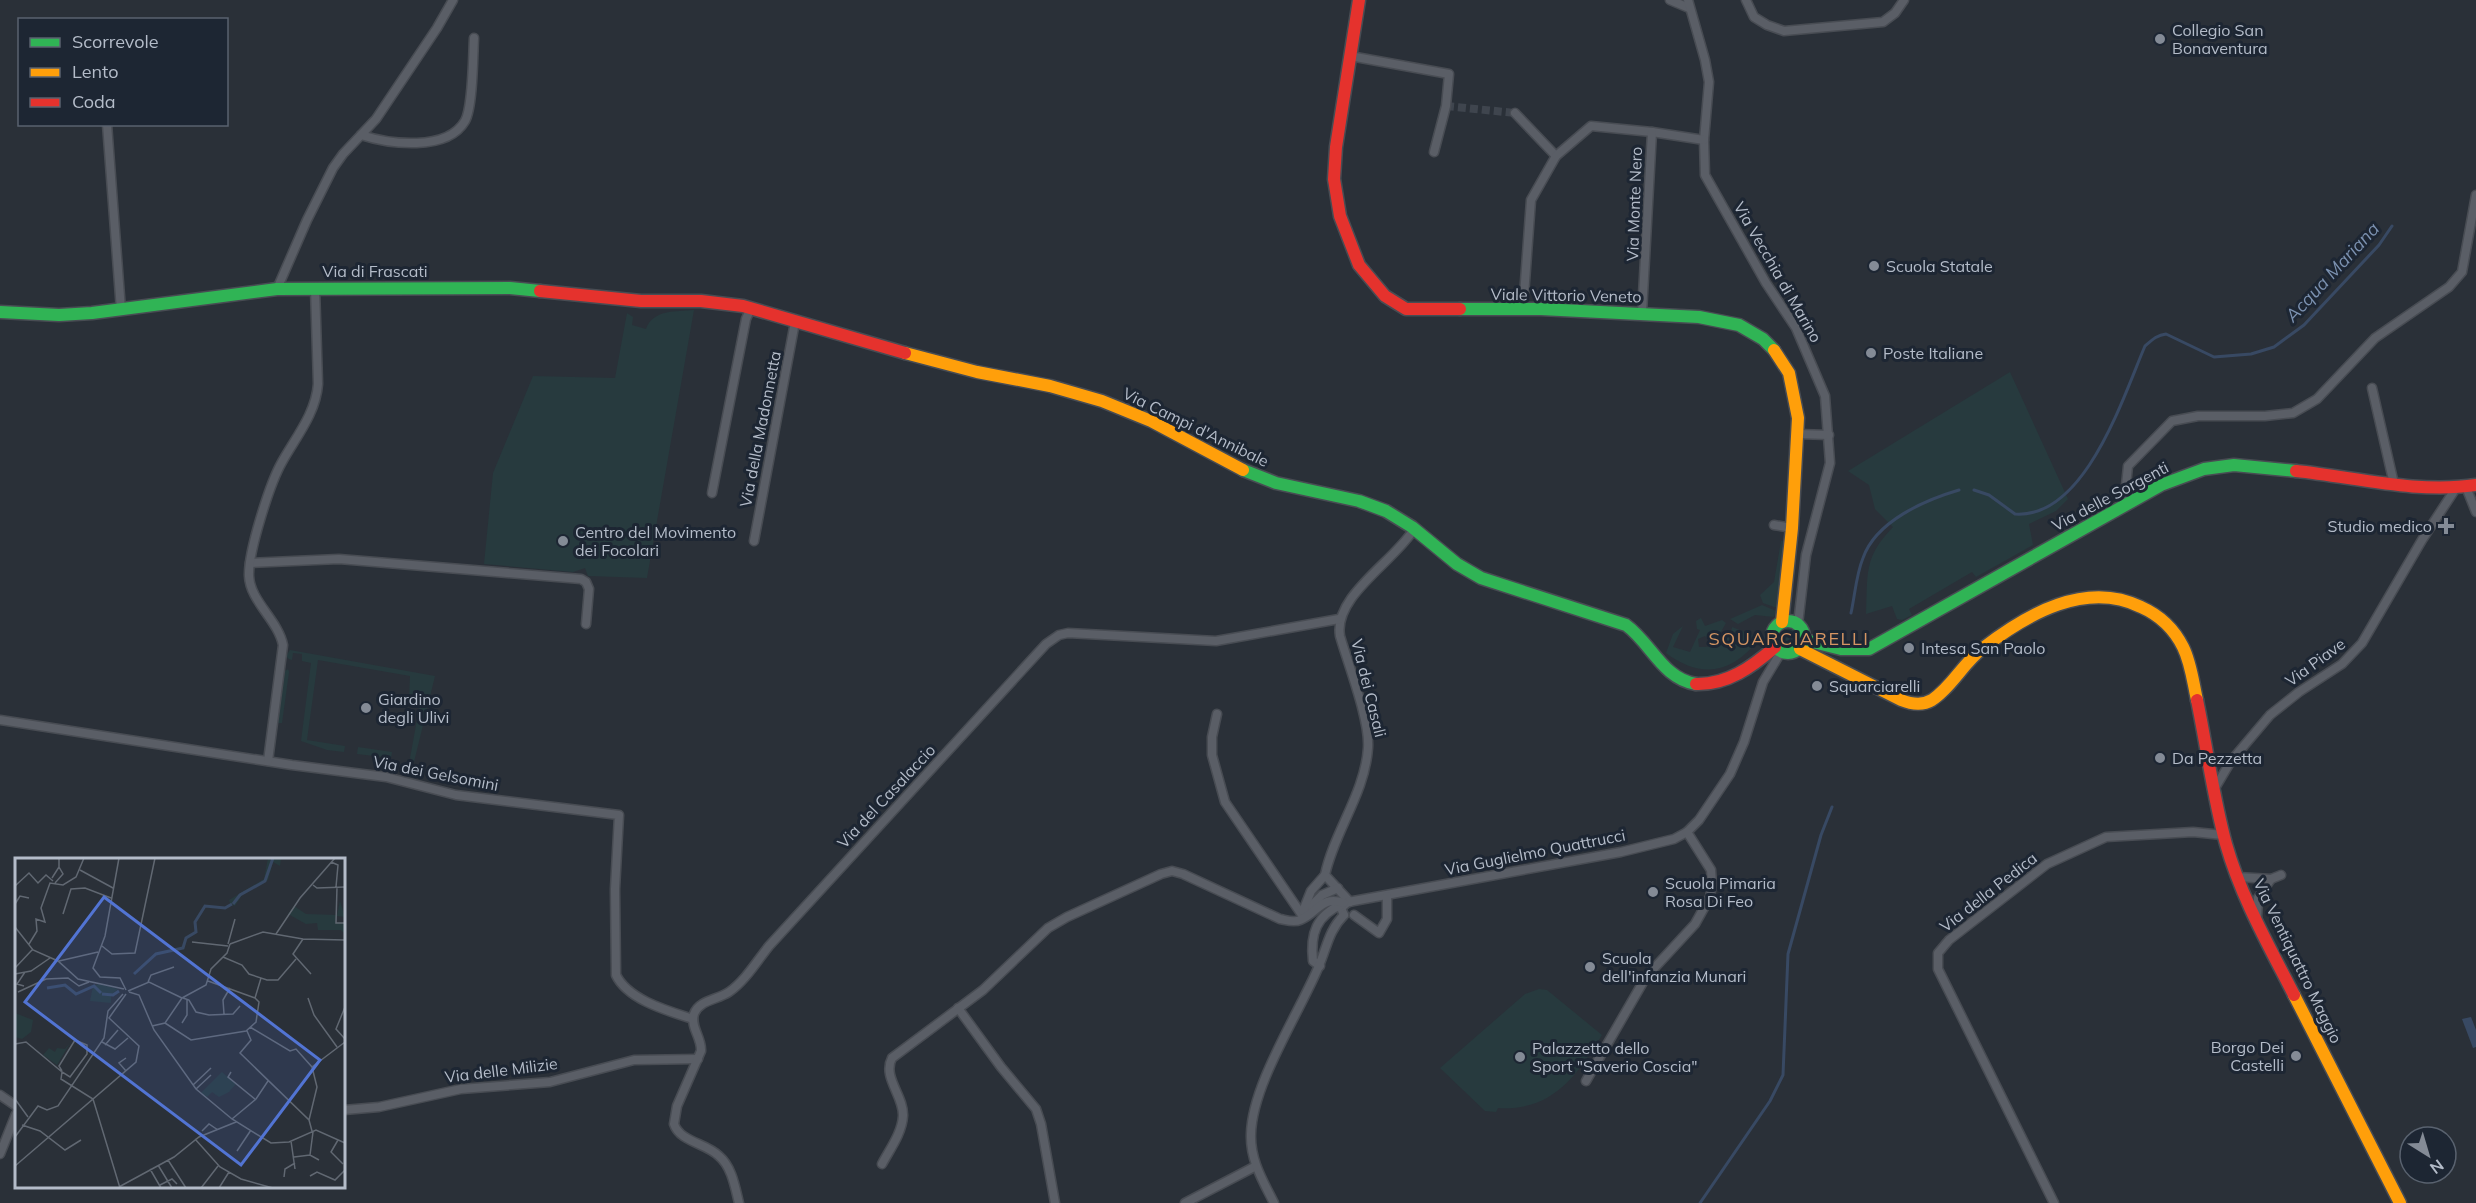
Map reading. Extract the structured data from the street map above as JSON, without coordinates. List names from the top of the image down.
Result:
{
  "streets": {
    "main road": [
      "Via di Frascati",
      "Viale Vittorio Veneto",
      "Via Campi d'Annibale",
      "Via delle Sorgenti",
      "Via Ventiquattro Maggio"
    ],
    "street": [
      "Via Monte Nero",
      "Via Vecchia di Marino",
      "Via della Madonnetta",
      "Via Piave",
      "Via dei Casali",
      "Via dei Gelsomini",
      "Via del Casalaccio",
      "Via Guglielmo Quattrucci",
      "Via della Pedica",
      "Via delle Milizie"
    ]
  },
  "crossings": [
    ["Via Monte Nero", "Viale Vittorio Veneto"],
    ["Via di Frascati", "Via Campi d'Annibale"],
    ["Via di Frascati", "Via della Madonnetta"],
    ["Via Vecchia di Marino", "Viale Vittorio Veneto"],
    ["Via Vecchia di Marino", "Via Campi d'Annibale"],
    ["Via Vecchia di Marino", "Via delle Sorgenti"],
    ["Via Vecchia di Marino", "Via Guglielmo Quattrucci"],
    ["Via Vecchia di Marino", "Via Ventiquattro Maggio"],
    ["Viale Vittorio Veneto", "Via Campi d'Annibale"],
    ["Viale Vittorio Veneto", "Via delle Sorgenti"],
    ["Viale Vittorio Veneto", "Via Guglielmo Quattrucci"],
    ["Viale Vittorio Veneto", "Via Ventiquattro Maggio"],
    ["Via Campi d'Annibale", "Via della Madonnetta"],
    ["Via Campi d'Annibale", "Via delle Sorgenti"],
    ["Via Campi d'Annibale", "Via dei Casali"],
    ["Via Campi d'Annibale", "Via Guglielmo Quattrucci"],
    ["Via Campi d'Annibale", "Via Ventiquattro Maggio"],
    ["Via delle Sorgenti", "Via Piave"],
    ["Via delle Sorgenti", "Via Guglielmo Quattrucci"],
    ["Via delle Sorgenti", "Via Ventiquattro Maggio"],
    ["Via Piave", "Via Ventiquattro Maggio"],
    ["Via dei Casali", "Via del Casalaccio"],
    ["Via dei Casali", "Via Guglielmo Quattrucci"],
    ["Via dei Gelsomini", "Via del Casalaccio"],
    ["Via Guglielmo Quattrucci", "Via Ventiquattro Maggio"],
    ["Via della Pedica", "Via Ventiquattro Maggio"]
  ],
  "districts": ["SQUARCIARELLI"],
  "water": ["Acqua Mariana"],
  "places": {
    "other": [
      "Collegio San Bonaventura",
      "Scuola Statale",
      "Poste Italiane",
      "Centro del Movimento dei Focolari",
      "Intesa San Paolo",
      "Squarciarelli",
      "Giardino degli Ulivi",
      "Da Pezzetta",
      "Scuola Pimaria Rosa Di Feo",
      "Scuola dell'infanzia Munari",
      "Borgo Dei Castelli",
      "Palazzetto dello Sport \"Saverio Coscia\""
    ],
    "health": ["Studio medico"]
  },
  "legend": ["Scorrevole", "Lento", "Coda"],
  "north": "bottom right"
}
